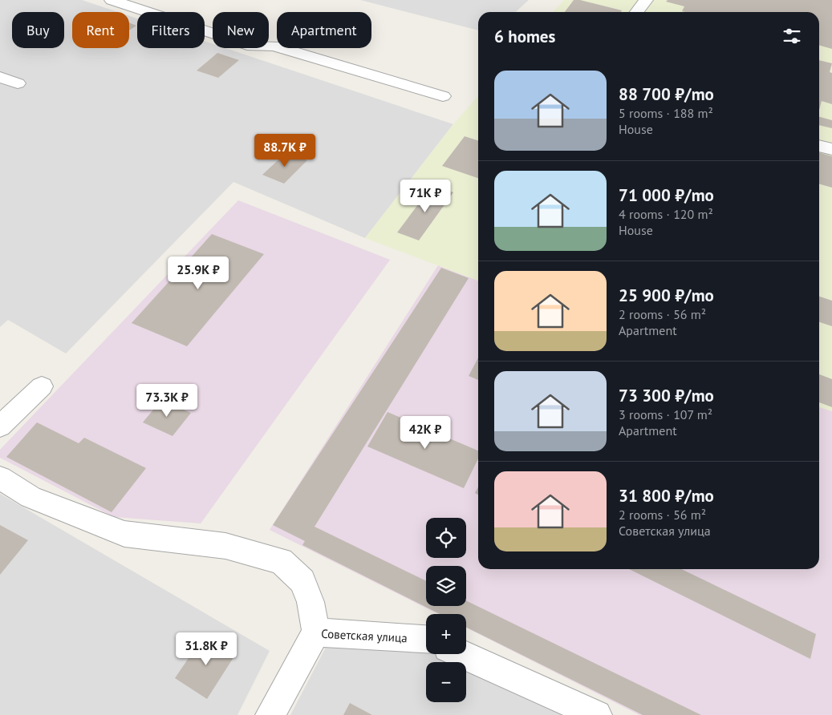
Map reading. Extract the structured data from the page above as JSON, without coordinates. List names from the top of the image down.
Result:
{
  "streets": {
    "street": ["Советская улица"]
  },
  "page": {
    "chip": [
      "Buy",
      "Rent",
      "Filters",
      "New",
      "Apartment"
    ],
    "heading": "6 homes",
    "list": [
      {
        "name": "88 700 ₽/mo",
        "note": "5 rooms · 188 m² · House"
      },
      {
        "name": "71 000 ₽/mo",
        "note": "4 rooms · 120 m² · House"
      },
      {
        "name": "25 900 ₽/mo",
        "note": "2 rooms · 56 m² · Apartment"
      },
      {
        "name": "73 300 ₽/mo",
        "note": "3 rooms · 107 m² · Apartment"
      },
      {
        "name": "31 800 ₽/mo",
        "note": "2 rooms · 56 m² · Советская улица"
      }
    ],
    "price": [
      "88.7K ₽",
      "71K ₽",
      "25.9K ₽",
      "73.3K ₽",
      "42K ₽",
      "31.8K ₽"
    ],
    "map_buttons": ["+", "−"]
  }
}
